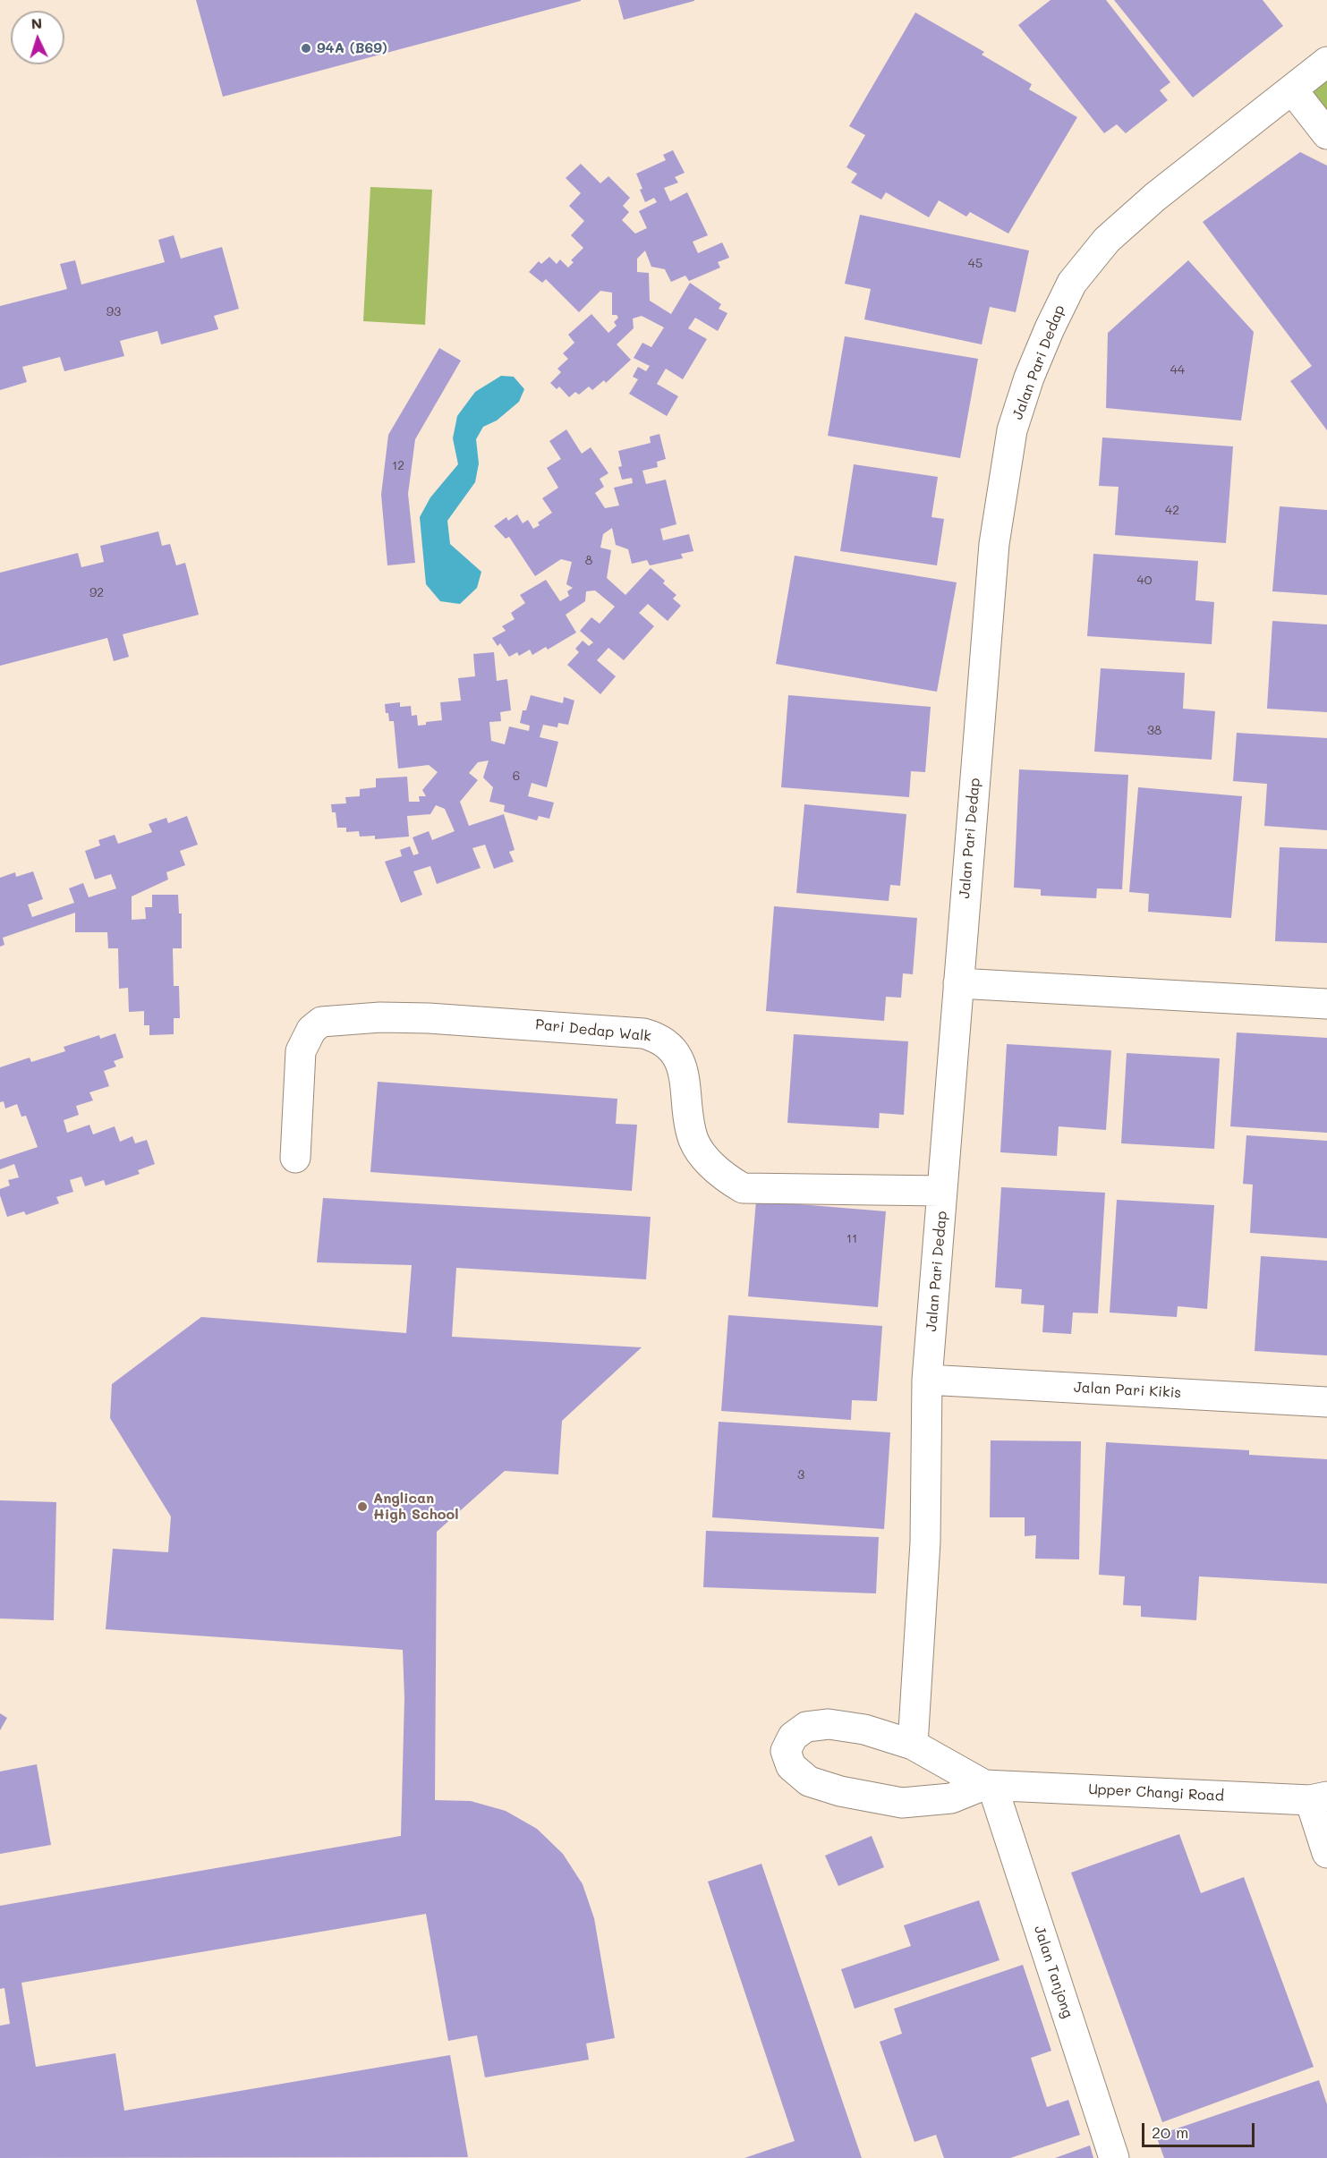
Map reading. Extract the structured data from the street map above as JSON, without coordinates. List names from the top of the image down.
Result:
{
  "streets": {
    "street": [
      "Jalan Pari Dedap",
      "Pari Dedap Walk",
      "Jalan Pari Kikis",
      "Upper Changi Road",
      "Jalan Tanjong"
    ]
  },
  "crossings": [
    ["Jalan Pari Dedap", "Pari Dedap Walk"],
    ["Jalan Pari Dedap", "Jalan Pari Kikis"],
    ["Jalan Pari Dedap", "Upper Changi Road"],
    ["Upper Changi Road", "Jalan Tanjong"]
  ],
  "places": ["94A (B69)", "Anglican High School"],
  "house_numbers": [
    "45",
    "93",
    "44",
    "12",
    "42",
    "8",
    "40",
    "92",
    "38",
    "6",
    "11",
    "3"
  ],
  "scale_bar": "20 m",
  "north": "top"
}
